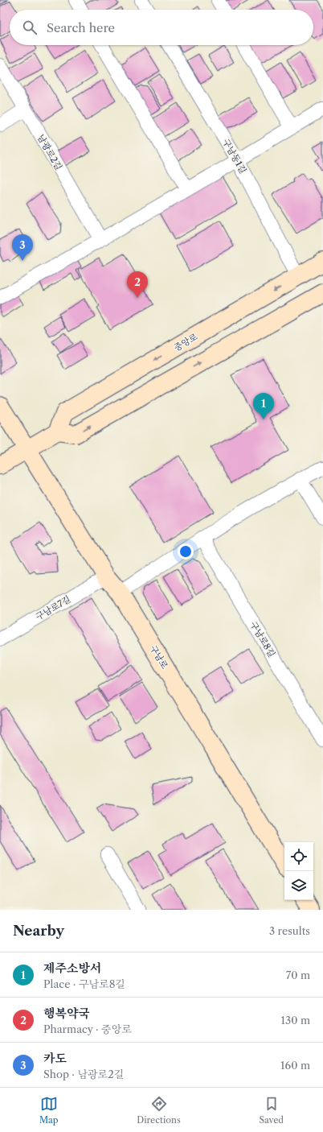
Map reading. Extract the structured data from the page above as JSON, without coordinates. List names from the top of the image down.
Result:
{
  "streets": {
    "main road": ["중앙로", "구남로"],
    "street": [
      "남광로2길",
      "구남동1길",
      "구남로7길",
      "구남로8길"
    ]
  },
  "crossings": [
    ["구남동1길", "중앙로"],
    ["구남로7길", "구남로"]
  ],
  "page": {
    "search": "Search here",
    "pins": ["3", "2", "1"],
    "heading": ["Nearby", "3 results"],
    "list": [
      {
        "mark": "1",
        "name": "제주소방서",
        "note": "Place · 구남로8길",
        "value": "70 m"
      },
      {
        "mark": "2",
        "name": "행복약국",
        "note": "Pharmacy · 중앙로",
        "value": "130 m"
      },
      {
        "mark": "3",
        "name": "카도",
        "note": "Shop · 남광로2길",
        "value": "160 m"
      }
    ],
    "nav": ["Map", "Directions", "Saved"]
  }
}
